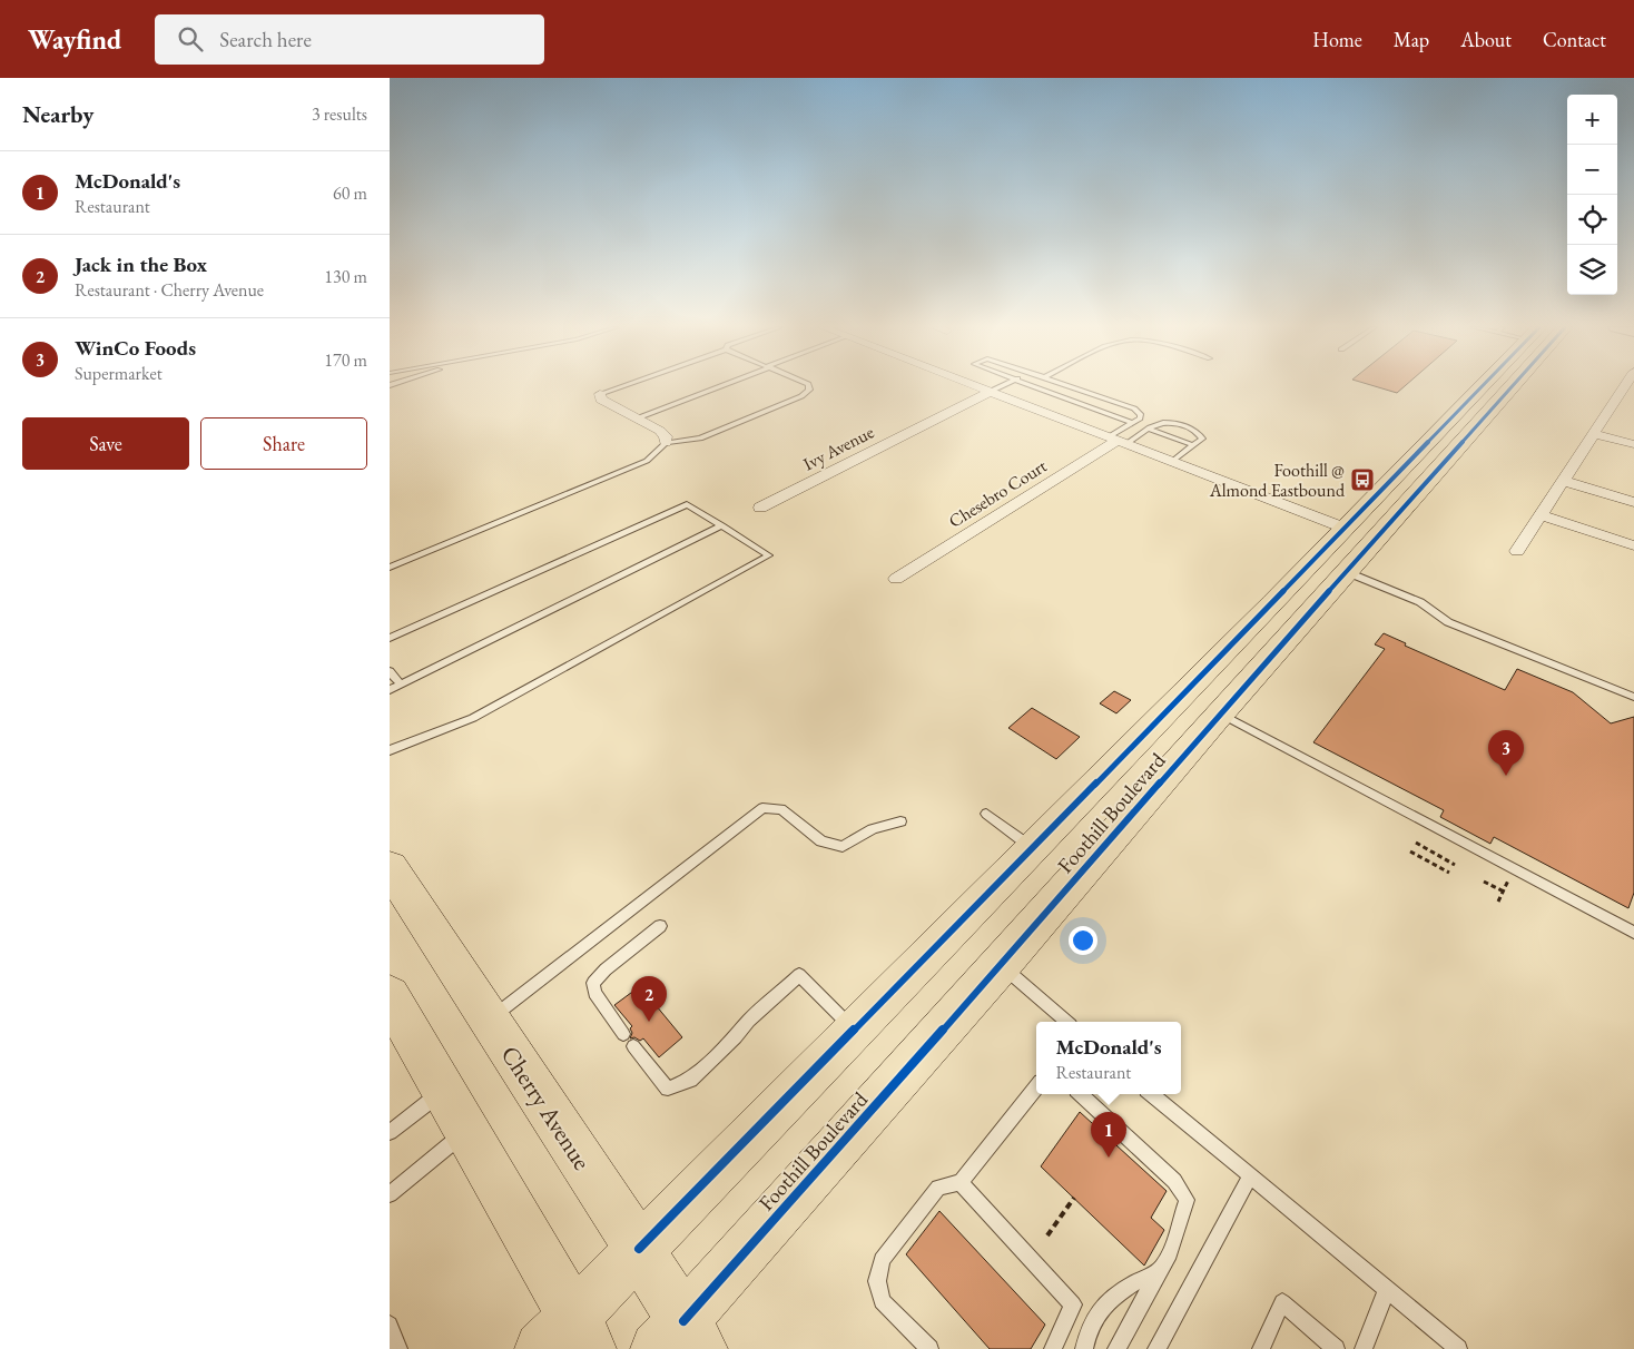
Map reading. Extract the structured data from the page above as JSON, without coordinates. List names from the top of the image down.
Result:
{
  "streets": {
    "main road": ["Foothill Boulevard", "Cherry Avenue"],
    "street": ["Ivy Avenue", "Chesebro Court"]
  },
  "crossings": [
    ["Foothill Boulevard", "Cherry Avenue"]
  ],
  "places": {
    "bus stop": ["Foothill @ Almond Eastbound"]
  },
  "page": {
    "header": "Wayfind",
    "search": "Search here",
    "nav": [
      "Home",
      "Map",
      "About",
      "Contact"
    ],
    "heading": ["Nearby", "3 results"],
    "map_buttons": ["+", "−"],
    "list": [
      {
        "mark": "1",
        "name": "McDonald's",
        "note": "Restaurant",
        "value": "60 m"
      },
      {
        "mark": "2",
        "name": "Jack in the Box",
        "note": "Restaurant · Cherry Avenue",
        "value": "130 m"
      },
      {
        "mark": "3",
        "name": "WinCo Foods",
        "note": "Supermarket",
        "value": "170 m"
      }
    ],
    "buttons": ["Save", "Share"],
    "pins": ["3", "2", "1"],
    "popup": ["McDonald's", "Restaurant"]
  }
}
